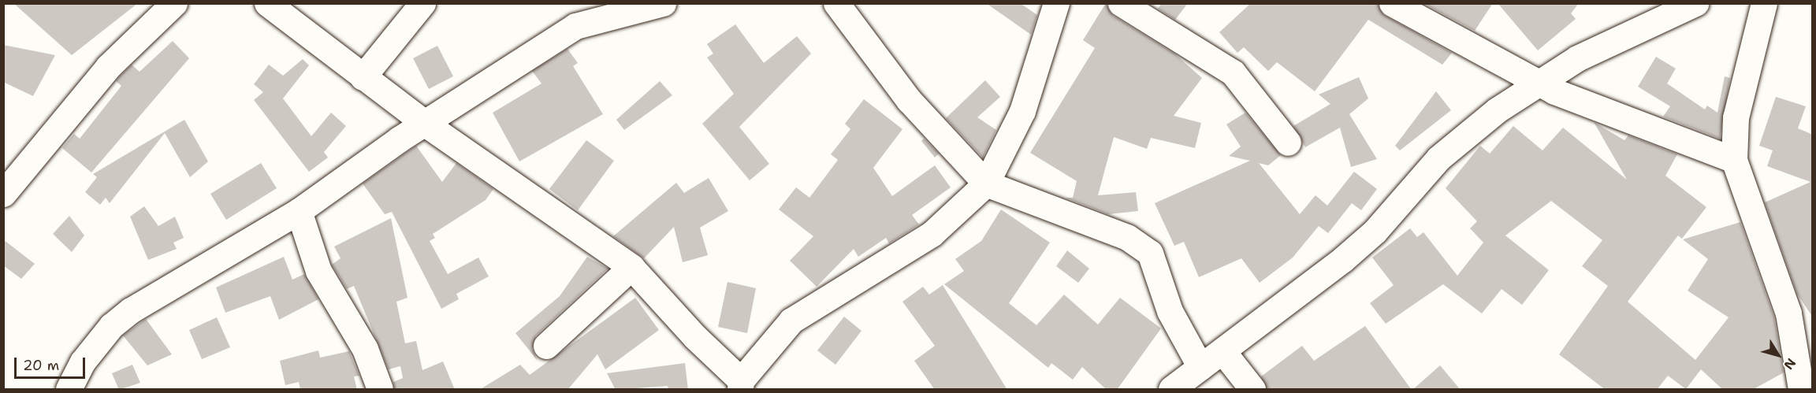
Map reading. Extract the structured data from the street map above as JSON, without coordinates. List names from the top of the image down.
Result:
{
  "scale_bar": "20 m",
  "north": "bottom right"
}
